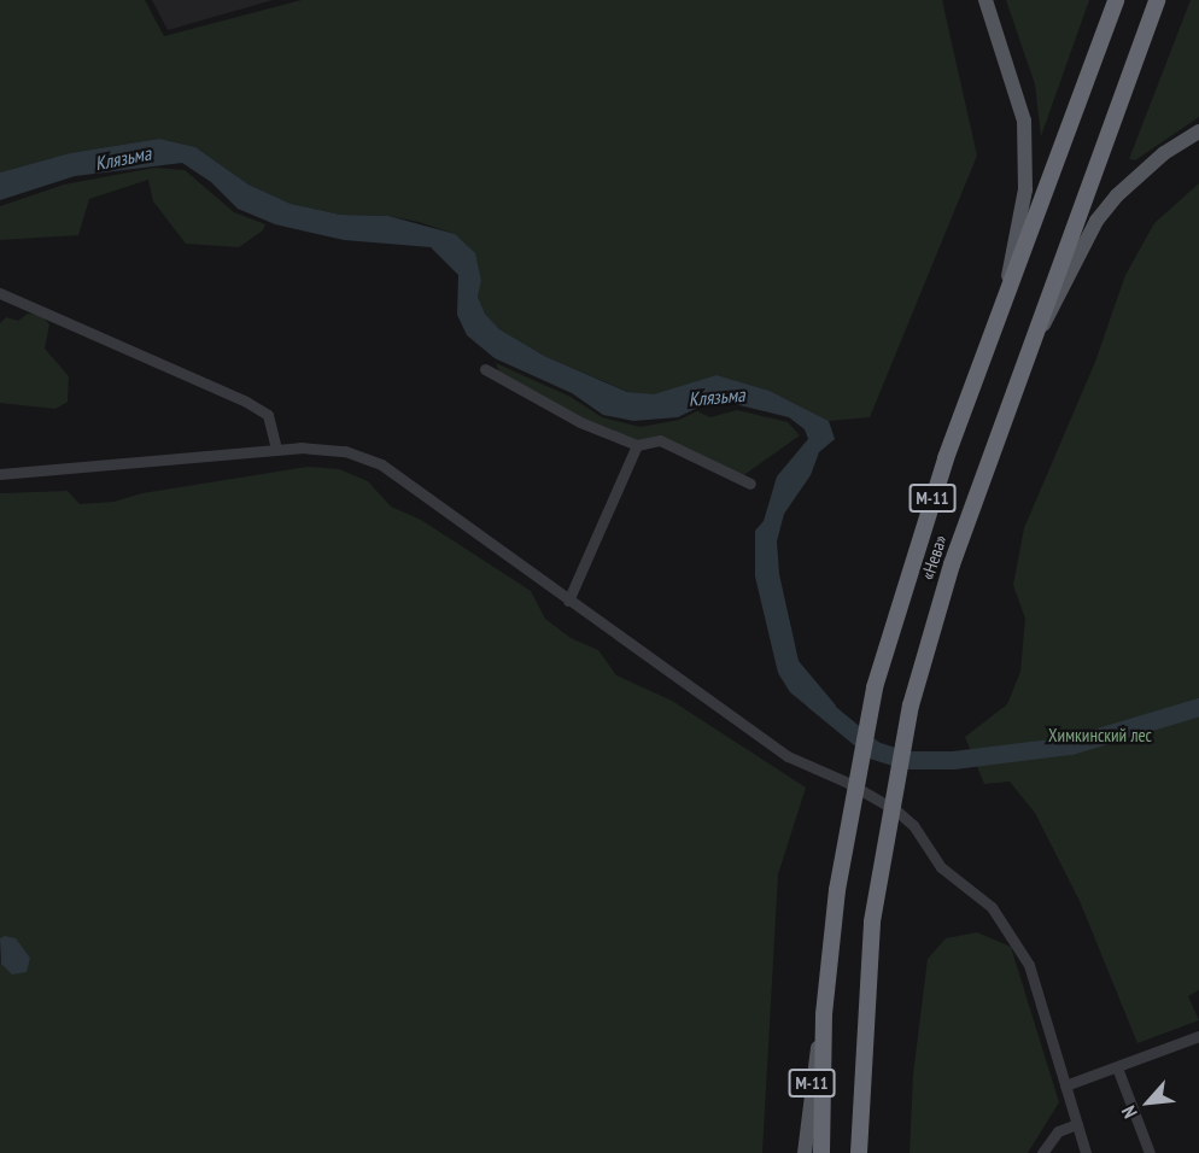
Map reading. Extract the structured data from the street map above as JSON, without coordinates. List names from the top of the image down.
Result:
{
  "streets": {
    "highway": ["М-11", "«Нева»"]
  },
  "crossings": [
    ["М-11", "«Нева»"]
  ],
  "water": ["Клязьма"],
  "parks": ["Химкинский лес"],
  "north": "bottom left"
}
